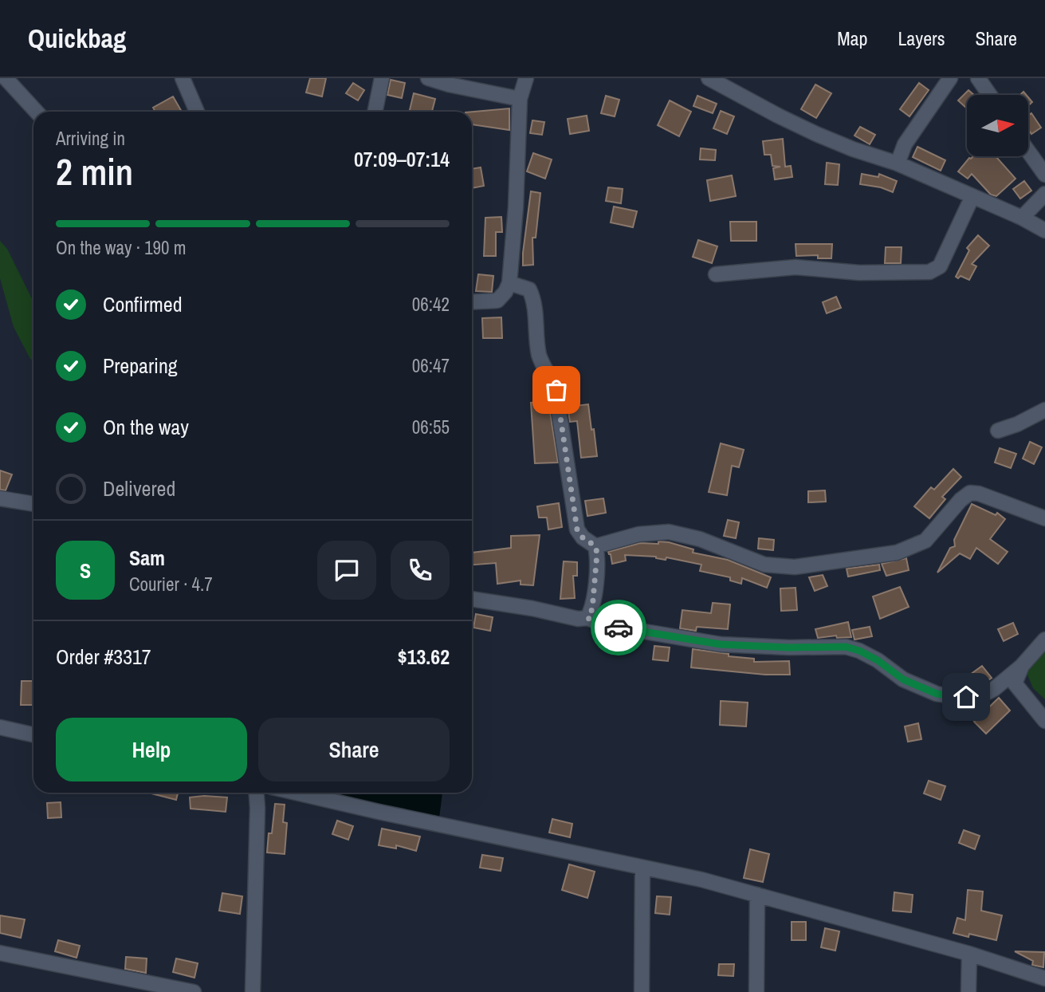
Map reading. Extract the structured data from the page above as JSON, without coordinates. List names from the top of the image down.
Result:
{
  "north": "right",
  "page": {
    "header": "Quickbag",
    "nav": ["Map", "Layers", "Share"],
    "heading": ["2 min", "Arriving in", "07:09–07:14"],
    "panel": [
      "Sam",
      "Courier · 4.7",
      "Order #3317",
      "$13.62"
    ],
    "bar": "On the way · 190 m",
    "list": [
      ["Confirmed", "06:42"],
      ["Preparing", "06:47"],
      ["On the way", "06:55"],
      "Delivered"
    ],
    "round": "S",
    "buttons": ["Help", "Share"]
  }
}
